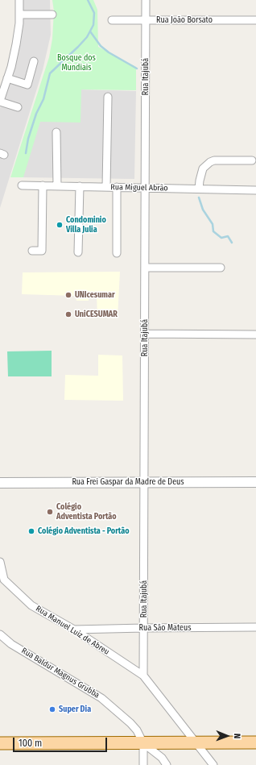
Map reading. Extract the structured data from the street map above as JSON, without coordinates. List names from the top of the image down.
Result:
{
  "streets": {
    "street": [
      "Rua João Borsato",
      "Rua Itajubá",
      "Rua Miguel Abrão",
      "Rua Frei Gaspar da Madre de Deus",
      "Rua São Mateus",
      "Rua Manuel Luiz de Abreu",
      "Rua Baldur Magnus Grubba"
    ]
  },
  "crossings": [
    ["Rua João Borsato", "Rua Itajubá"],
    ["Rua Itajubá", "Rua Miguel Abrão"],
    ["Rua Itajubá", "Rua Frei Gaspar da Madre de Deus"],
    ["Rua Itajubá", "Rua São Mateus"],
    ["Rua Itajubá", "Rua Manuel Luiz de Abreu"],
    ["Rua São Mateus", "Rua Manuel Luiz de Abreu"]
  ],
  "parks": ["Bosque dos Mundiais"],
  "places": [
    "Condominio Villa Julia",
    "UNIcesumar",
    "UniCESUMAR",
    "Colégio Adventista Portão",
    "Colégio Adventista - Portão",
    "Super Dia"
  ],
  "scale_bar": "100 m",
  "north": "right"
}
